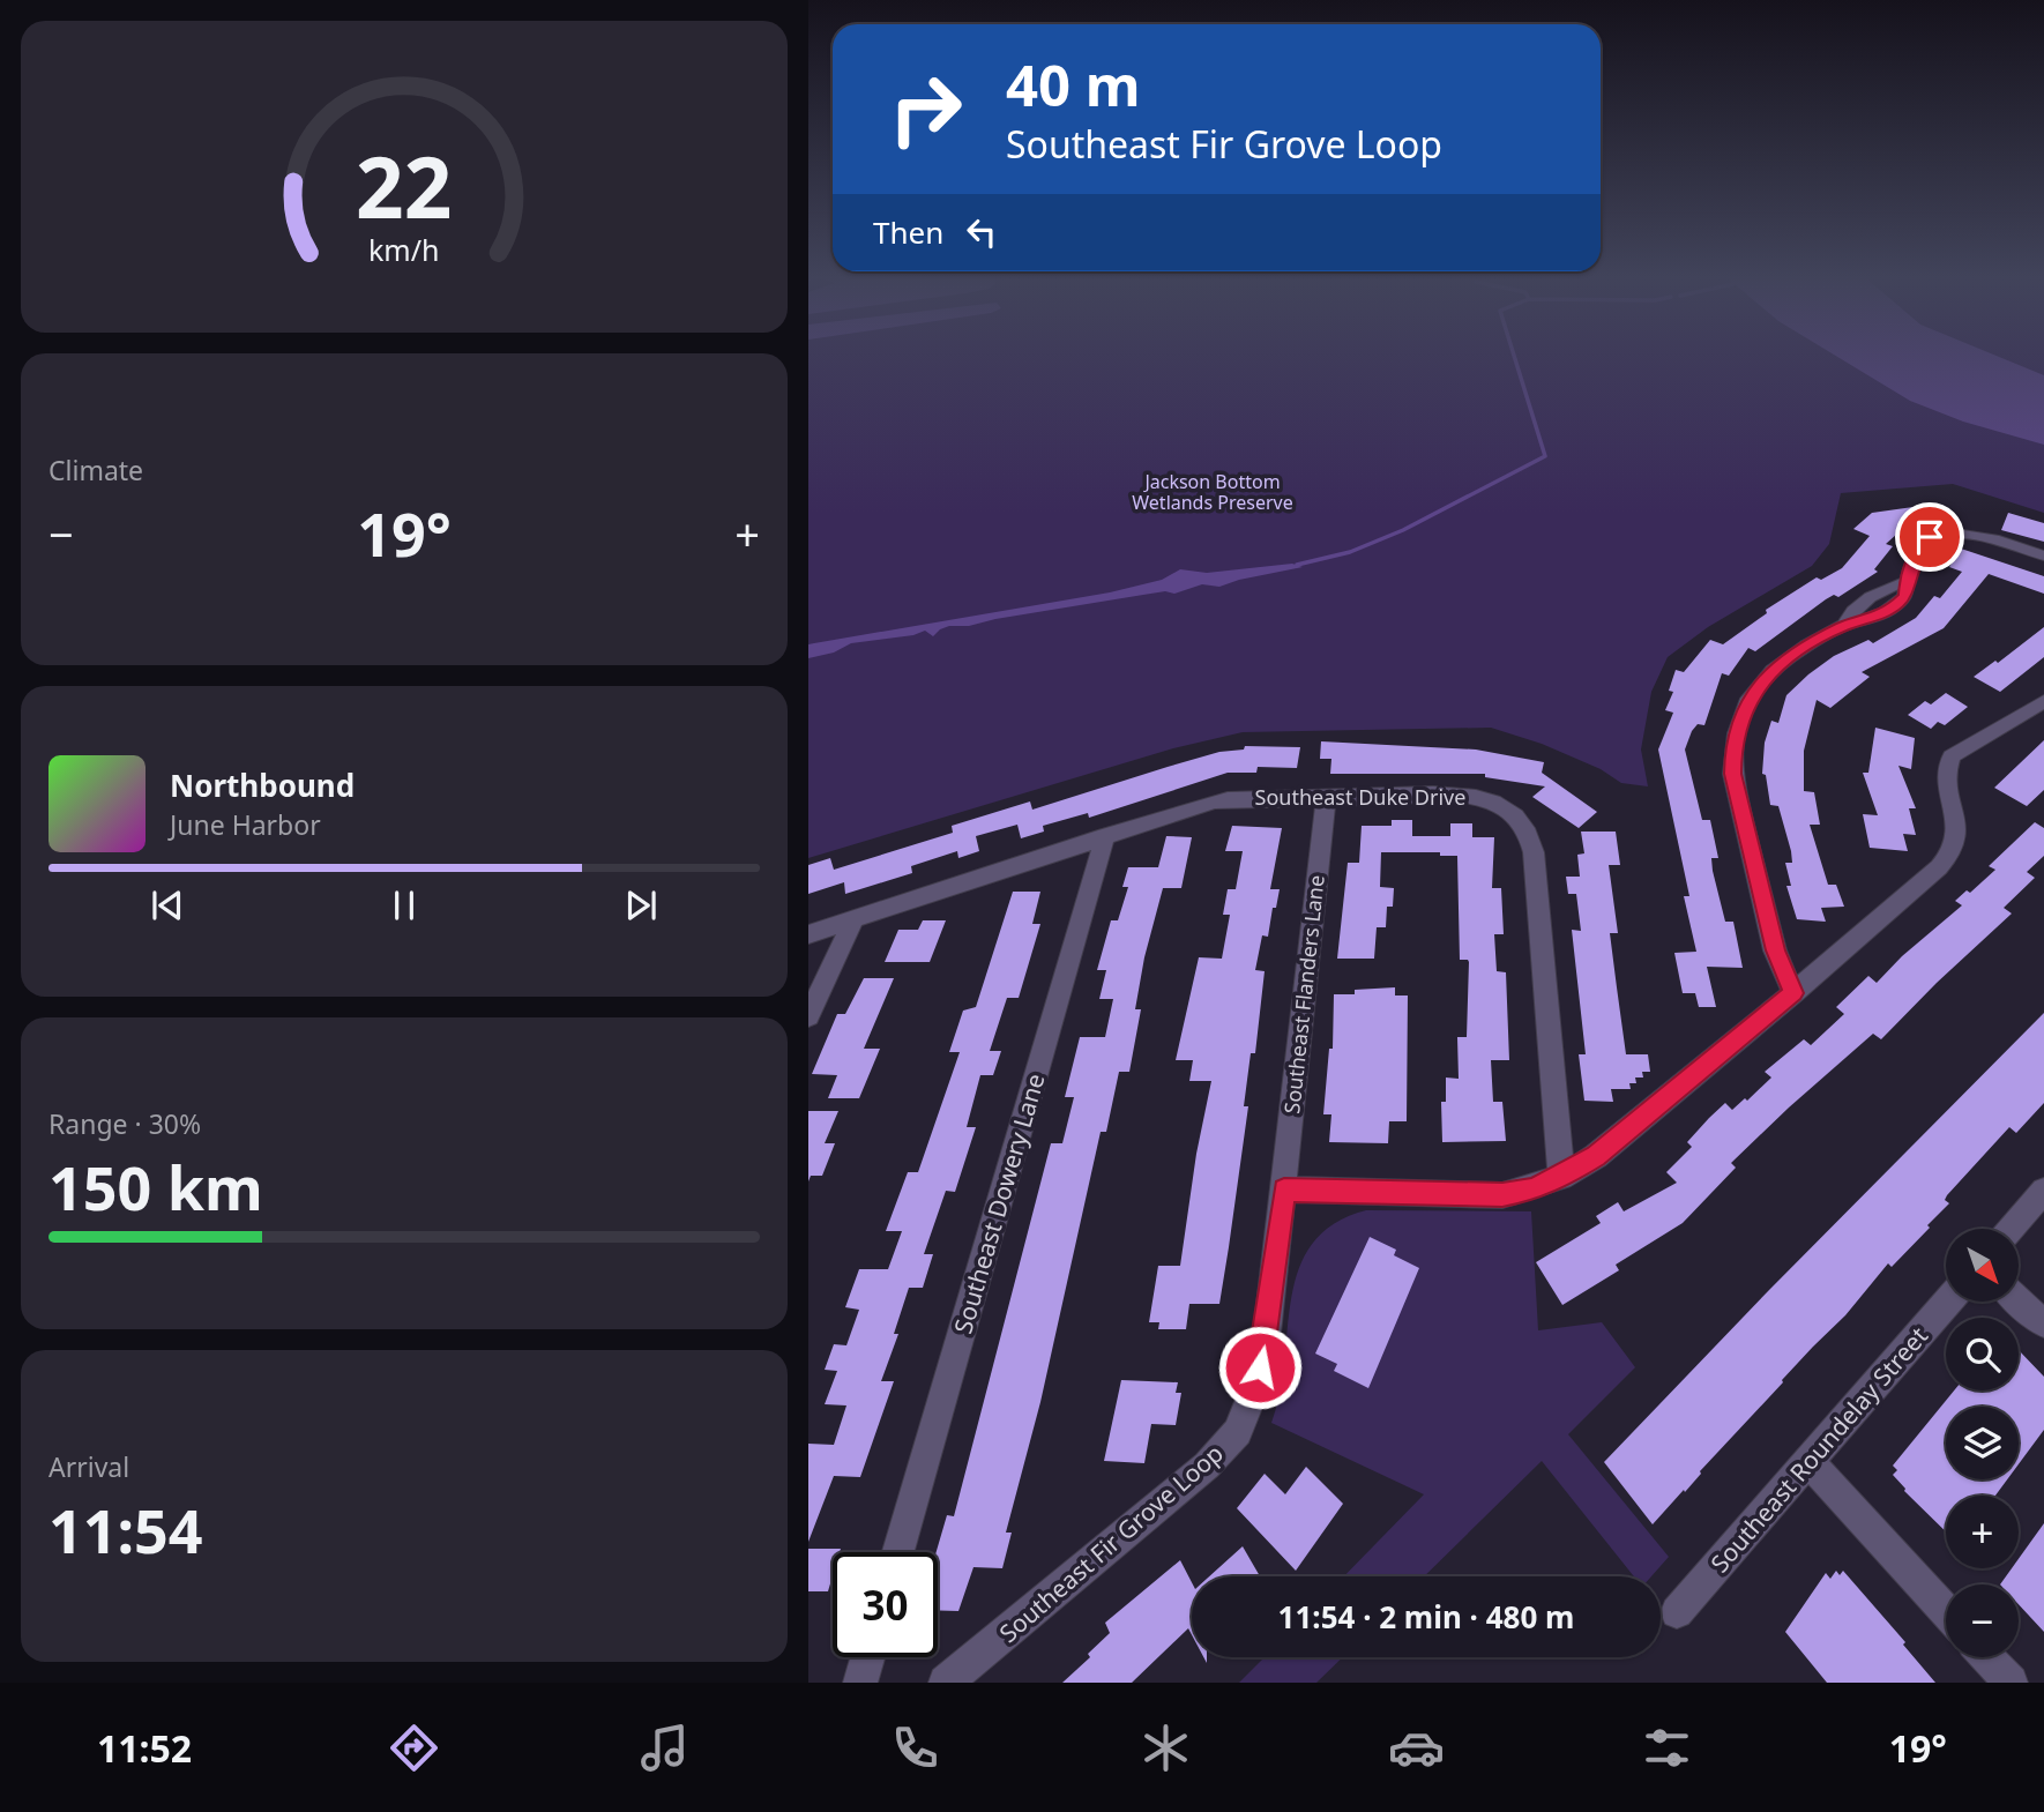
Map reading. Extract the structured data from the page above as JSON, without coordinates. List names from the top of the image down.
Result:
{
  "streets": {
    "street": [
      "Southeast Duke Drive",
      "Southeast Flanders Lane",
      "Southeast Dowery Lane",
      "Southeast Roundelay Street",
      "Southeast Fir Grove Loop"
    ]
  },
  "crossings": [
    ["Southeast Duke Drive", "Southeast Flanders Lane"],
    ["Southeast Duke Drive", "Southeast Dowery Lane"],
    ["Southeast Flanders Lane", "Southeast Fir Grove Loop"]
  ],
  "parks": ["Jackson Bottom Wetlands Preserve"],
  "north": "bottom right",
  "page": {
    "turn": ["40 m", "Southeast Fir Grove Loop"],
    "then": "Then",
    "tile": [
      "Climate",
      ["Range · 30%", "150 km"],
      ["Arrival", "11:54"]
    ],
    "heat": ["−", "19°", "+"],
    "song": ["Northbound", "June Harbor"],
    "map_buttons": ["+", "−"],
    "limit": "30",
    "trip": "11:54 · 2 min · 480 m",
    "tabs": ["11:52", "19°"],
    "gauge": ["22", "km/h"]
  }
}
